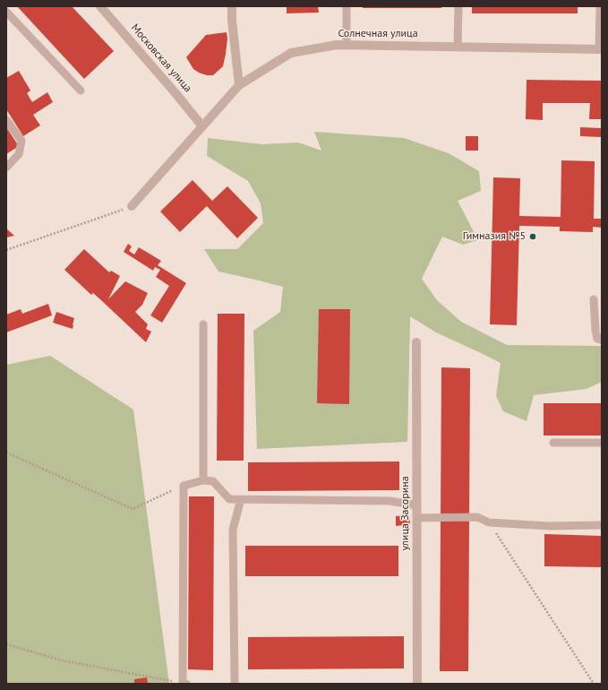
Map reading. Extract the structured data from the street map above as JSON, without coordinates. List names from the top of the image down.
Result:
{
  "streets": {
    "street": ["Солнечная улица", "Московская улица", "улица Засорина"]
  },
  "crossings": [
    ["Солнечная улица", "Московская улица"]
  ],
  "places": ["Гимназия №5"]
}
